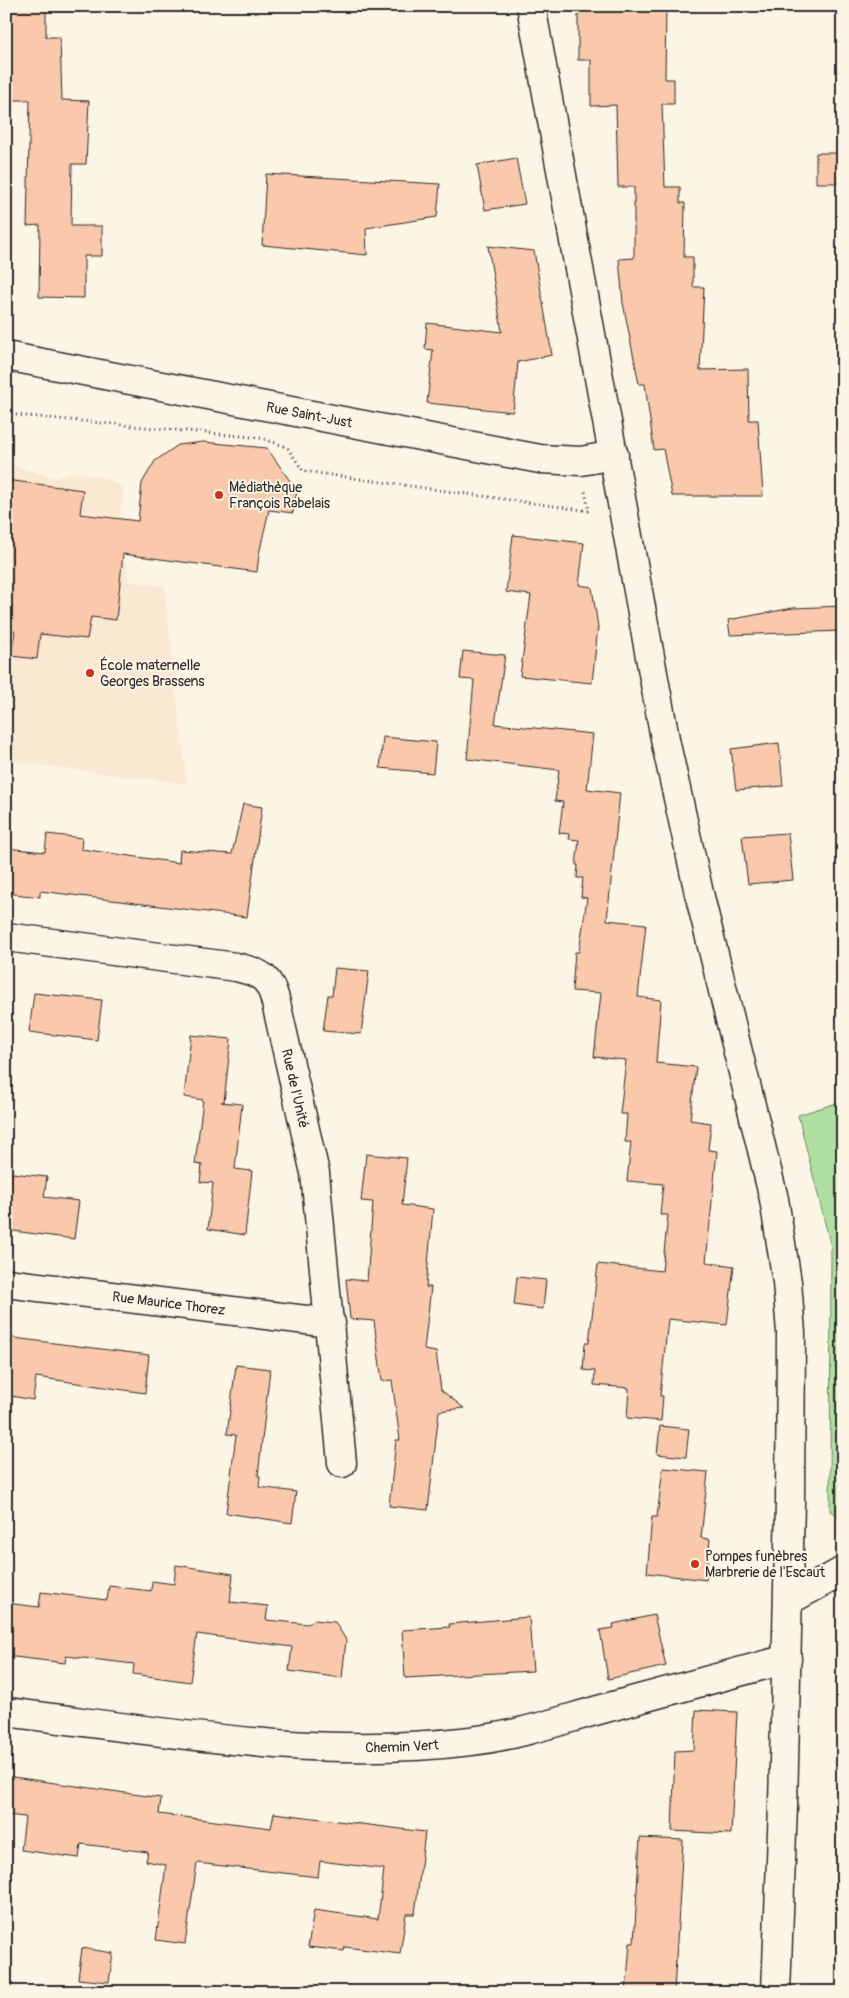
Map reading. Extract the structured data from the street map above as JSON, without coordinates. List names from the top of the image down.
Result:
{
  "streets": {
    "street": [
      "Rue Saint-Just",
      "Rue de l'Unité",
      "Rue Maurice Thorez",
      "Chemin Vert"
    ]
  },
  "crossings": [
    ["Rue de l'Unité", "Rue Maurice Thorez"]
  ],
  "places": ["Médiathèque François Rabelais", "École maternelle Georges Brassens", "Pompes funèbres Marbrerie de l'Escaut"]
}
